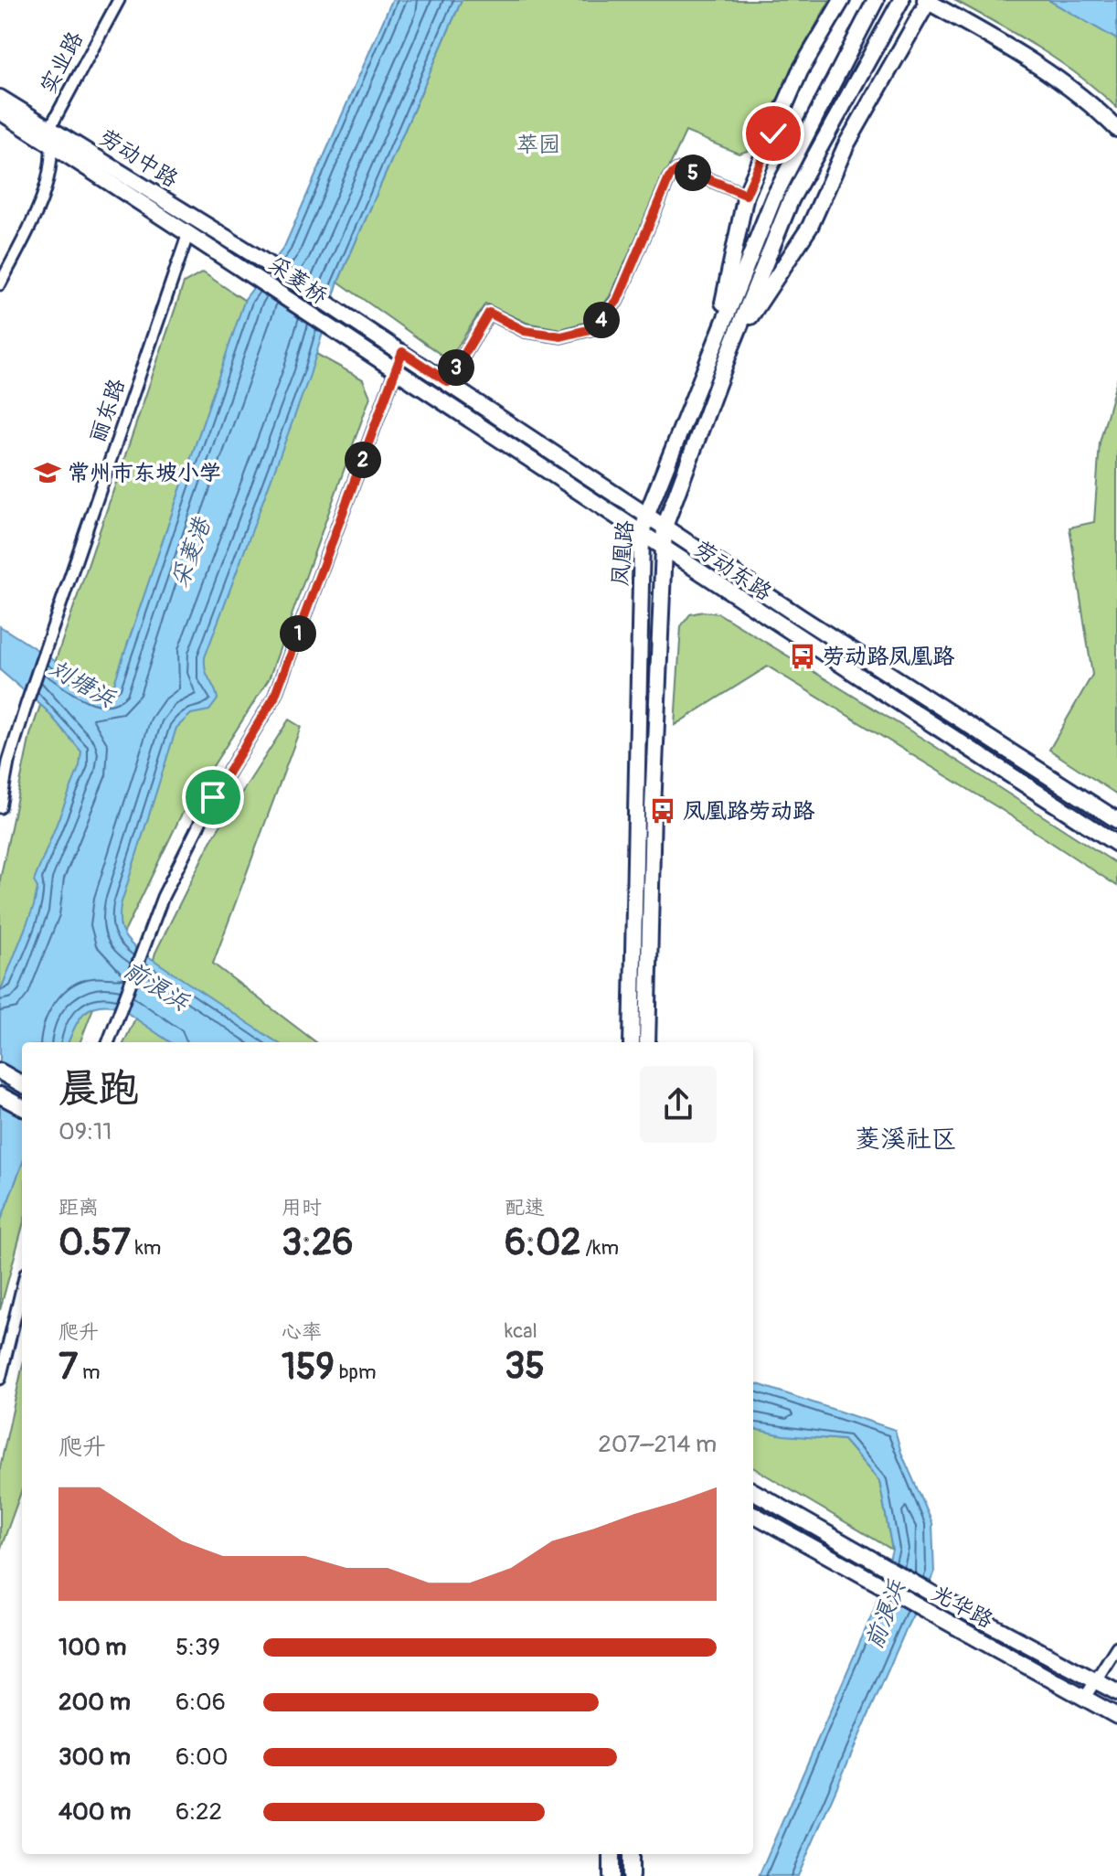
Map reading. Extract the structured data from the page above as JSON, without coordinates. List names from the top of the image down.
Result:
{
  "streets": {
    "main road": [
      "劳动中路",
      "采菱桥",
      "凤凰路",
      "劳动东路",
      "光华路"
    ],
    "street": ["实业路", "丽东路"]
  },
  "crossings": [
    ["实业路", "劳动中路"],
    ["劳动中路", "采菱桥"],
    ["劳动中路", "丽东路"],
    ["采菱桥", "劳动东路"],
    ["凤凰路", "劳动东路"]
  ],
  "districts": ["菱溪社区"],
  "water": ["采菱港", "刘塘浜", "前浪浜"],
  "parks": ["萃园"],
  "places": {
    "school or university": ["常州市东坡小学"],
    "bus stop": ["劳动路凤凰路", "凤凰路劳动路"]
  },
  "page": {
    "pins": [
      "5",
      "4",
      "3",
      "2",
      "1"
    ],
    "heading": ["晨跑", "09:11"],
    "stats": [
      ["距离", "0.57 km"],
      ["用时", "3:26"],
      ["配速", "6:02 /km"],
      ["爬升", "7 m"],
      ["心率", "159 bpm"],
      ["kcal", "35"]
    ],
    "chart": ["爬升", "207–214 m"],
    "list": [
      {
        "name": "100 m",
        "note": "5:39"
      },
      {
        "name": "200 m",
        "note": "6:06"
      },
      {
        "name": "300 m",
        "note": "6:00"
      },
      {
        "name": "400 m",
        "note": "6:22"
      }
    ]
  }
}
